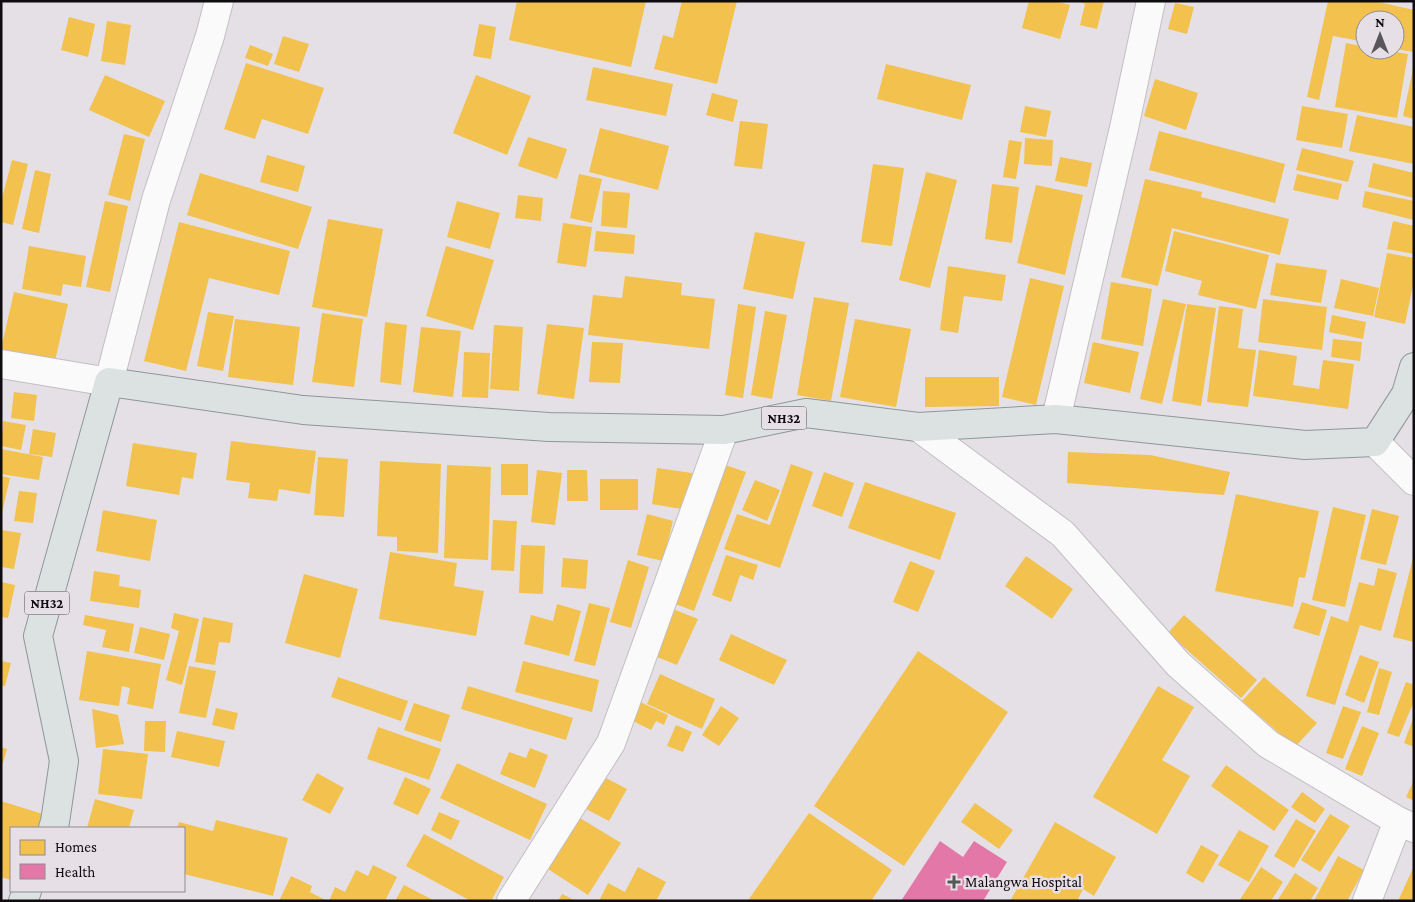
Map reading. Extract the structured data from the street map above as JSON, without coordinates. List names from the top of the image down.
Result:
{
  "streets": {
    "main road": ["NH32"]
  },
  "places": {
    "health": ["Malangwa Hospital"]
  },
  "legend": ["Homes", "Health"],
  "north": "top"
}
